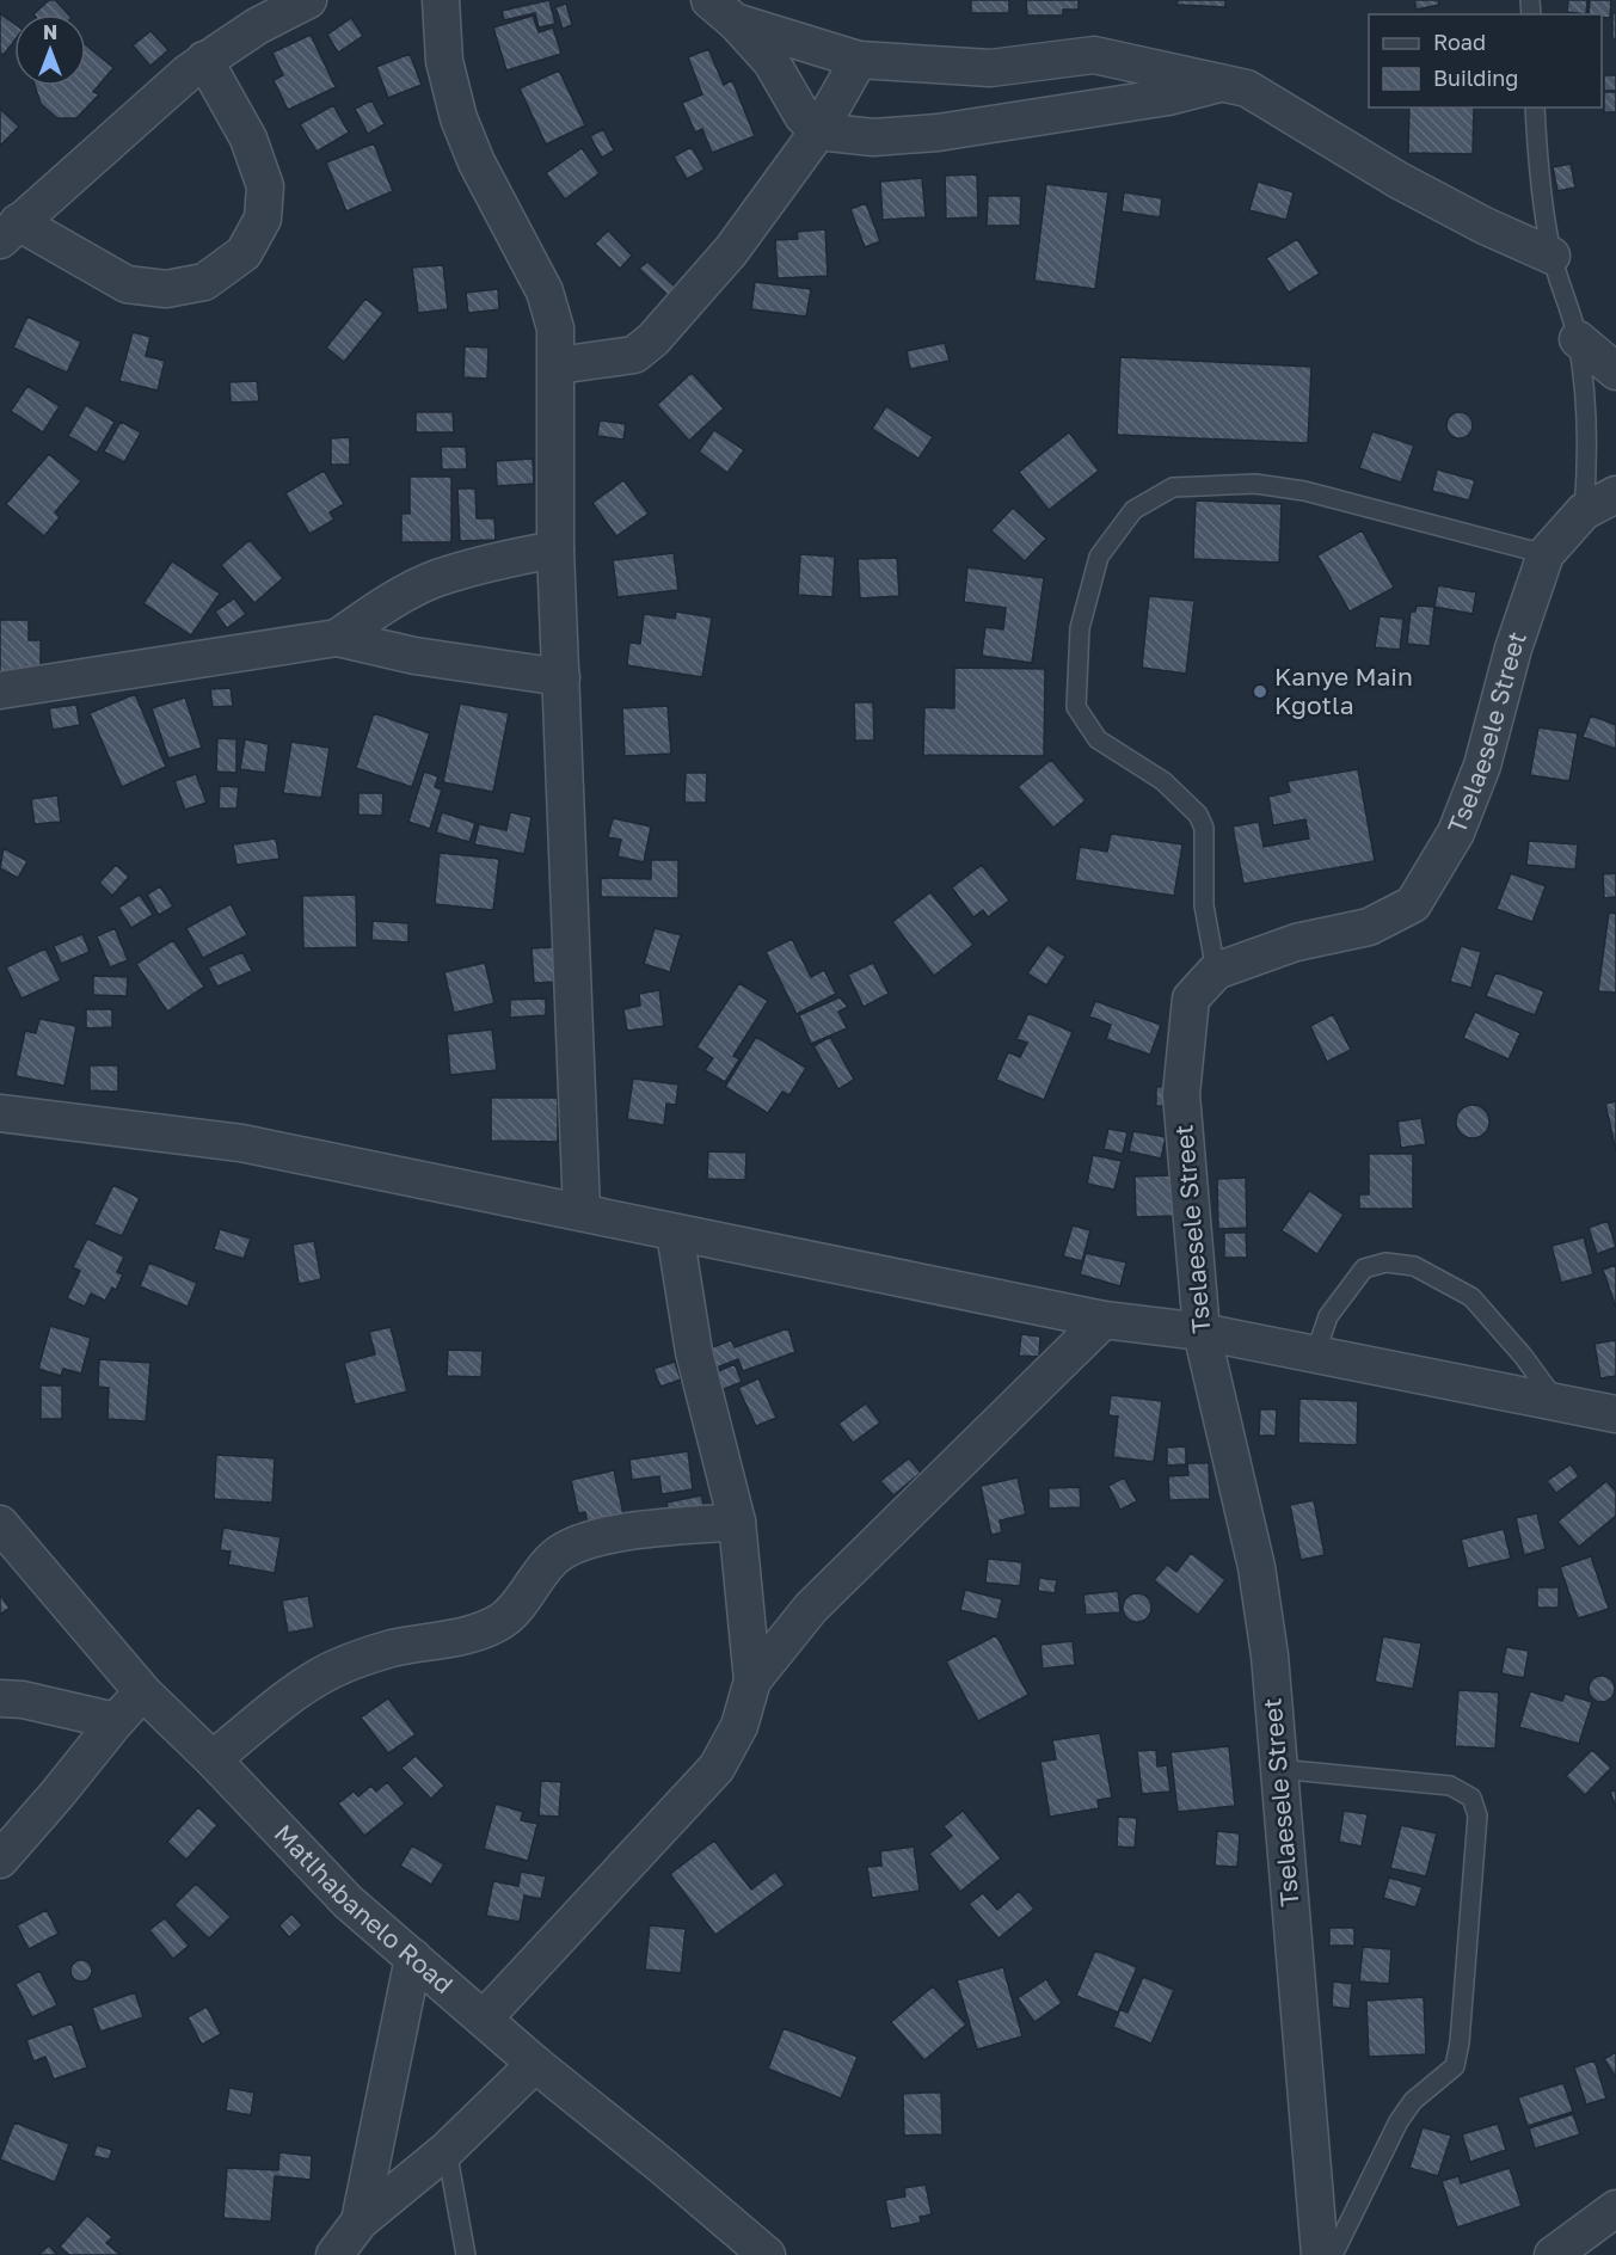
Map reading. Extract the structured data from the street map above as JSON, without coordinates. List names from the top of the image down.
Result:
{
  "streets": {
    "street": ["Tselaesele Street", "Matlhabanelo Road"]
  },
  "places": ["Kanye Main Kgotla"],
  "legend": ["Road", "Building"],
  "north": "top"
}
